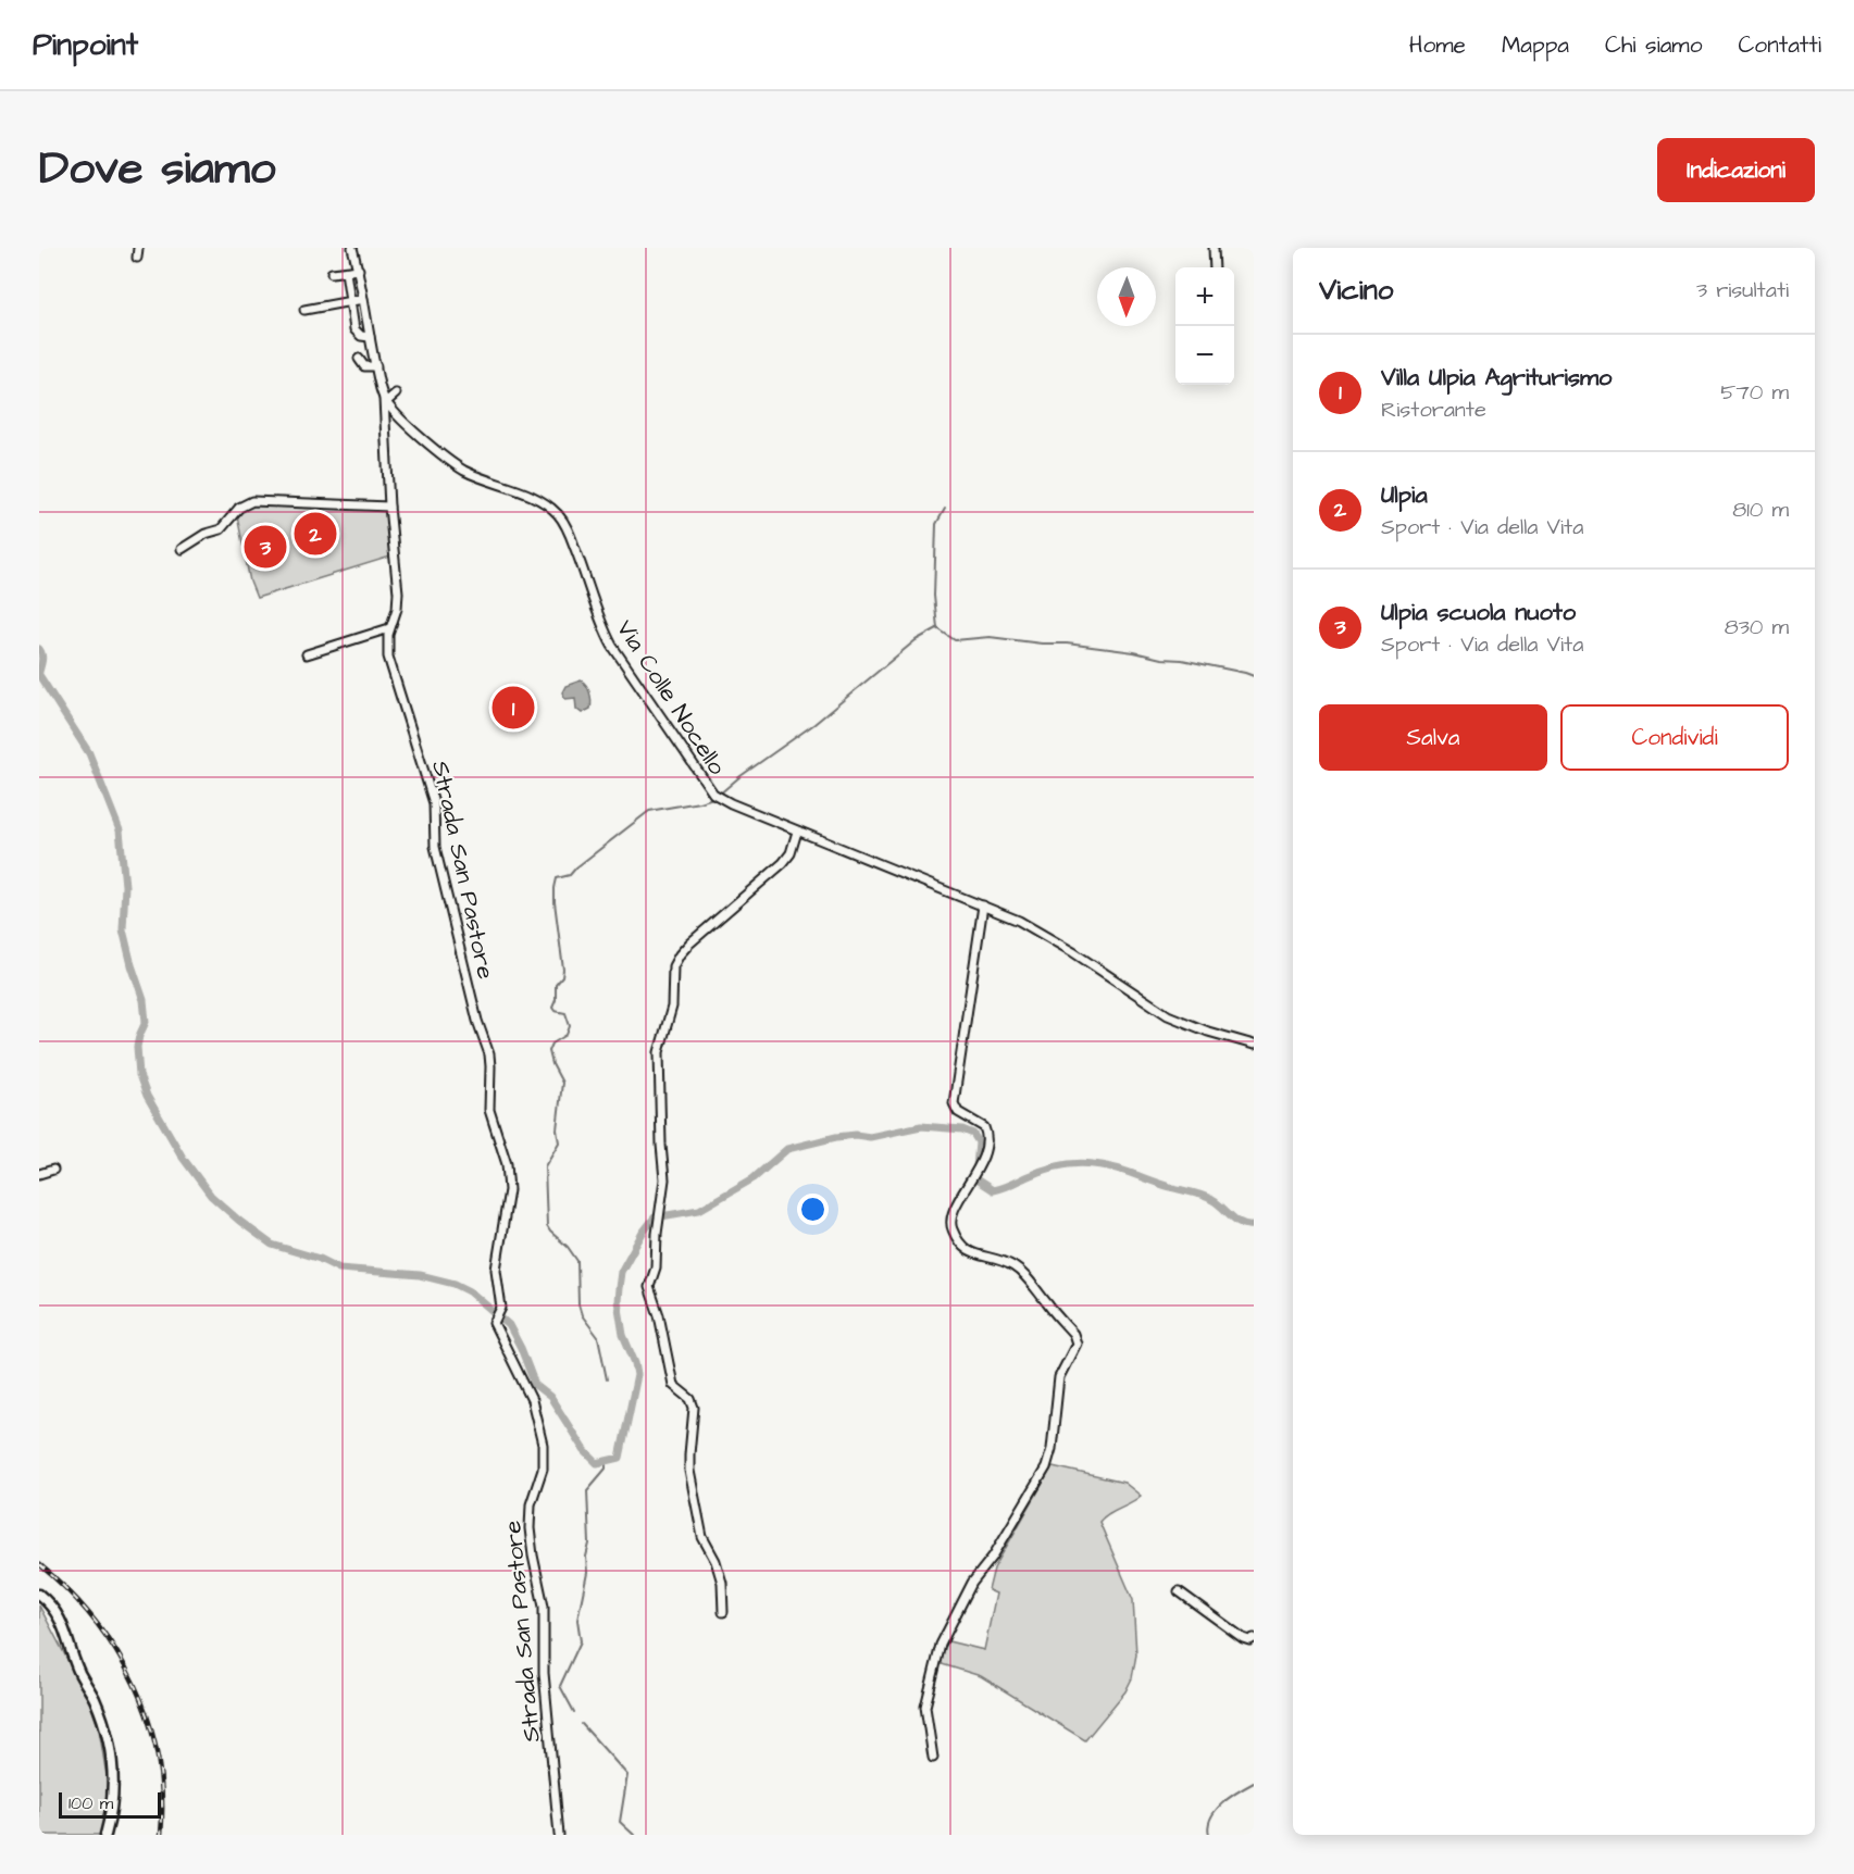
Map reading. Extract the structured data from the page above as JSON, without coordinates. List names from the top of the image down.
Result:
{
  "streets": {
    "street": ["Via Colle Nocello", "Strada San Pastore"]
  },
  "crossings": [
    ["Via Colle Nocello", "Strada San Pastore"]
  ],
  "scale_bar": "100 m",
  "north": "bottom",
  "page": {
    "header": "Pinpoint",
    "nav": [
      "Home",
      "Mappa",
      "Chi siamo",
      "Contatti"
    ],
    "title": "Dove siamo",
    "buttons": [
      "Indicazioni",
      ["Salva", "Condividi"]
    ],
    "heading": ["Vicino", "3 risultati"],
    "map_buttons": ["+", "−"],
    "list": [
      {
        "mark": "1",
        "name": "Villa Ulpia Agriturismo",
        "note": "Ristorante",
        "value": "570 m"
      },
      {
        "mark": "2",
        "name": "Ulpia",
        "note": "Sport · Via della Vita",
        "value": "810 m"
      },
      {
        "mark": "3",
        "name": "Ulpia scuola nuoto",
        "note": "Sport · Via della Vita",
        "value": "830 m"
      }
    ],
    "pins": ["2", "3", "1"],
    "scale": "100 m"
  }
}
